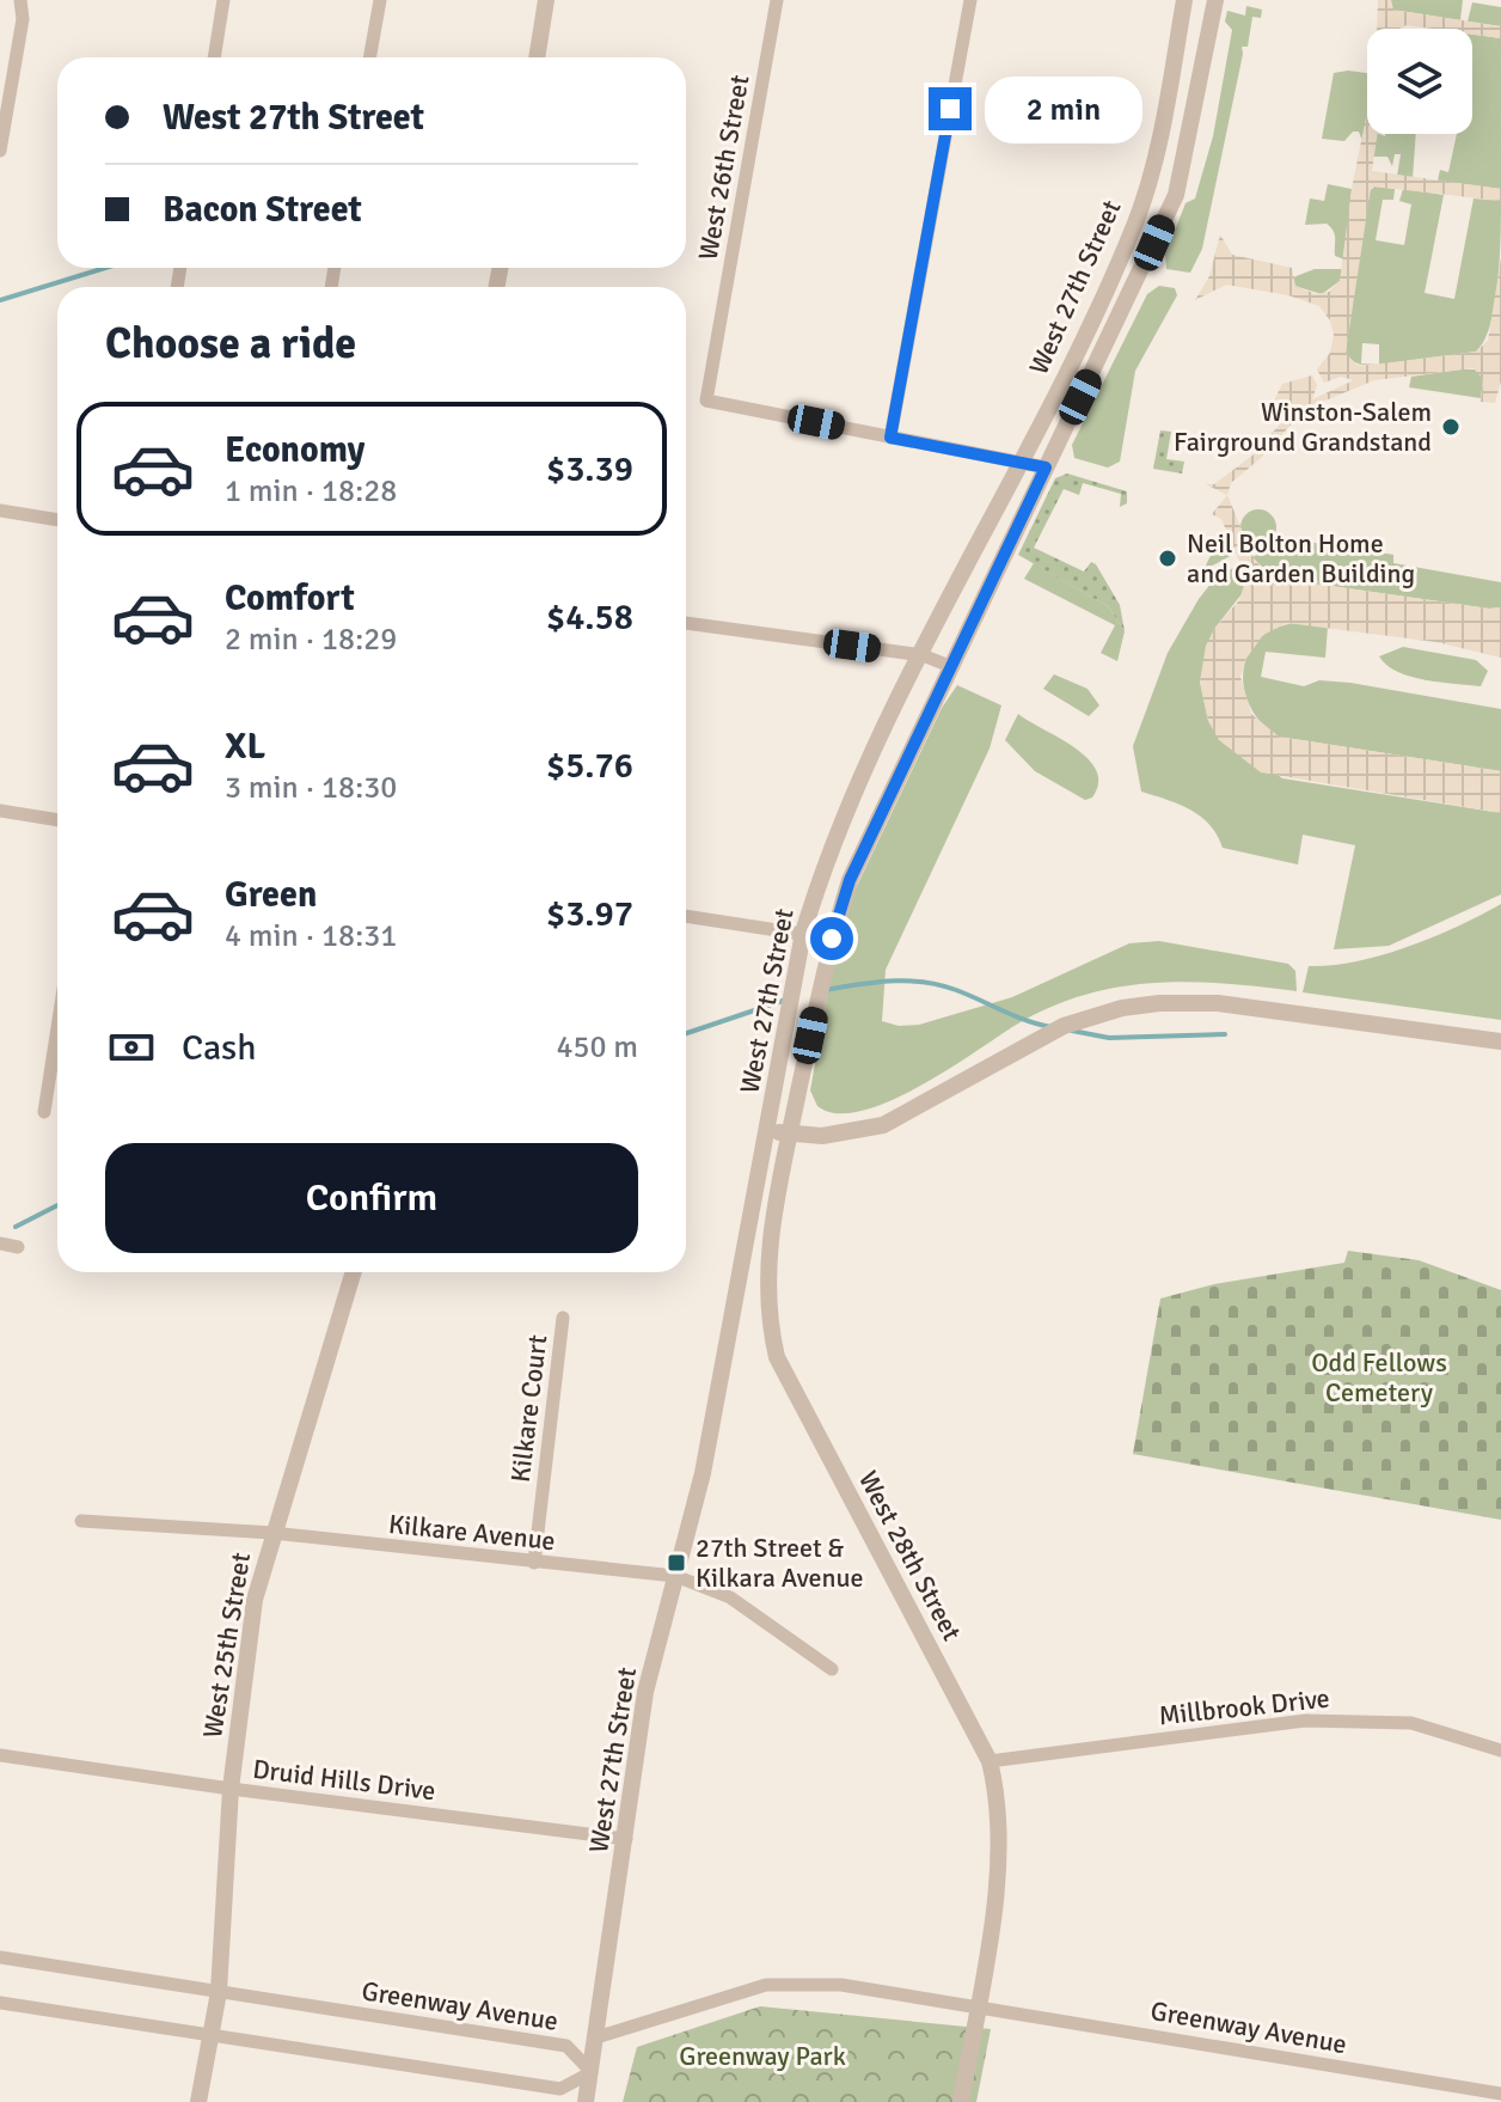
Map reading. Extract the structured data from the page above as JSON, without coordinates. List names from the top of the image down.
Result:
{
  "streets": {
    "street": [
      "West 26th Street",
      "West 27th Street",
      "Kilkare Court",
      "Kilkare Avenue",
      "West 28th Street",
      "West 25th Street",
      "Millbrook Drive",
      "Druid Hills Drive",
      "Greenway Avenue"
    ]
  },
  "crossings": [
    ["West 27th Street", "Kilkare Avenue"],
    ["West 27th Street", "West 28th Street"],
    ["West 27th Street", "Druid Hills Drive"],
    ["West 27th Street", "Greenway Avenue"],
    ["Kilkare Court", "Kilkare Avenue"],
    ["Kilkare Avenue", "West 25th Street"],
    ["West 28th Street", "Millbrook Drive"],
    ["West 28th Street", "Greenway Avenue"],
    ["West 25th Street", "Druid Hills Drive"],
    ["West 25th Street", "Greenway Avenue"]
  ],
  "parks": ["Odd Fellows Cemetery", "Greenway Park"],
  "places": {
    "other": ["Winston-Salem Fairground Grandstand", "Neil Bolton Home and Garden Building"],
    "transit": ["27th Street & Kilkara Avenue"]
  },
  "page": {
    "banner": ["West 27th Street", "Bacon Street"],
    "bubble": "2 min",
    "heading": "Choose a ride",
    "list": [
      {
        "name": "Economy",
        "note": "1 min · 18:28",
        "value": "$3.39"
      },
      {
        "name": "Comfort",
        "note": "2 min · 18:29",
        "value": "$4.58"
      },
      {
        "name": "XL",
        "note": "3 min · 18:30",
        "value": "$5.76"
      },
      {
        "name": "Green",
        "note": "4 min · 18:31",
        "value": "$3.97"
      }
    ],
    "pay": ["Cash", "450 m"],
    "buttons": "Confirm"
  }
}
